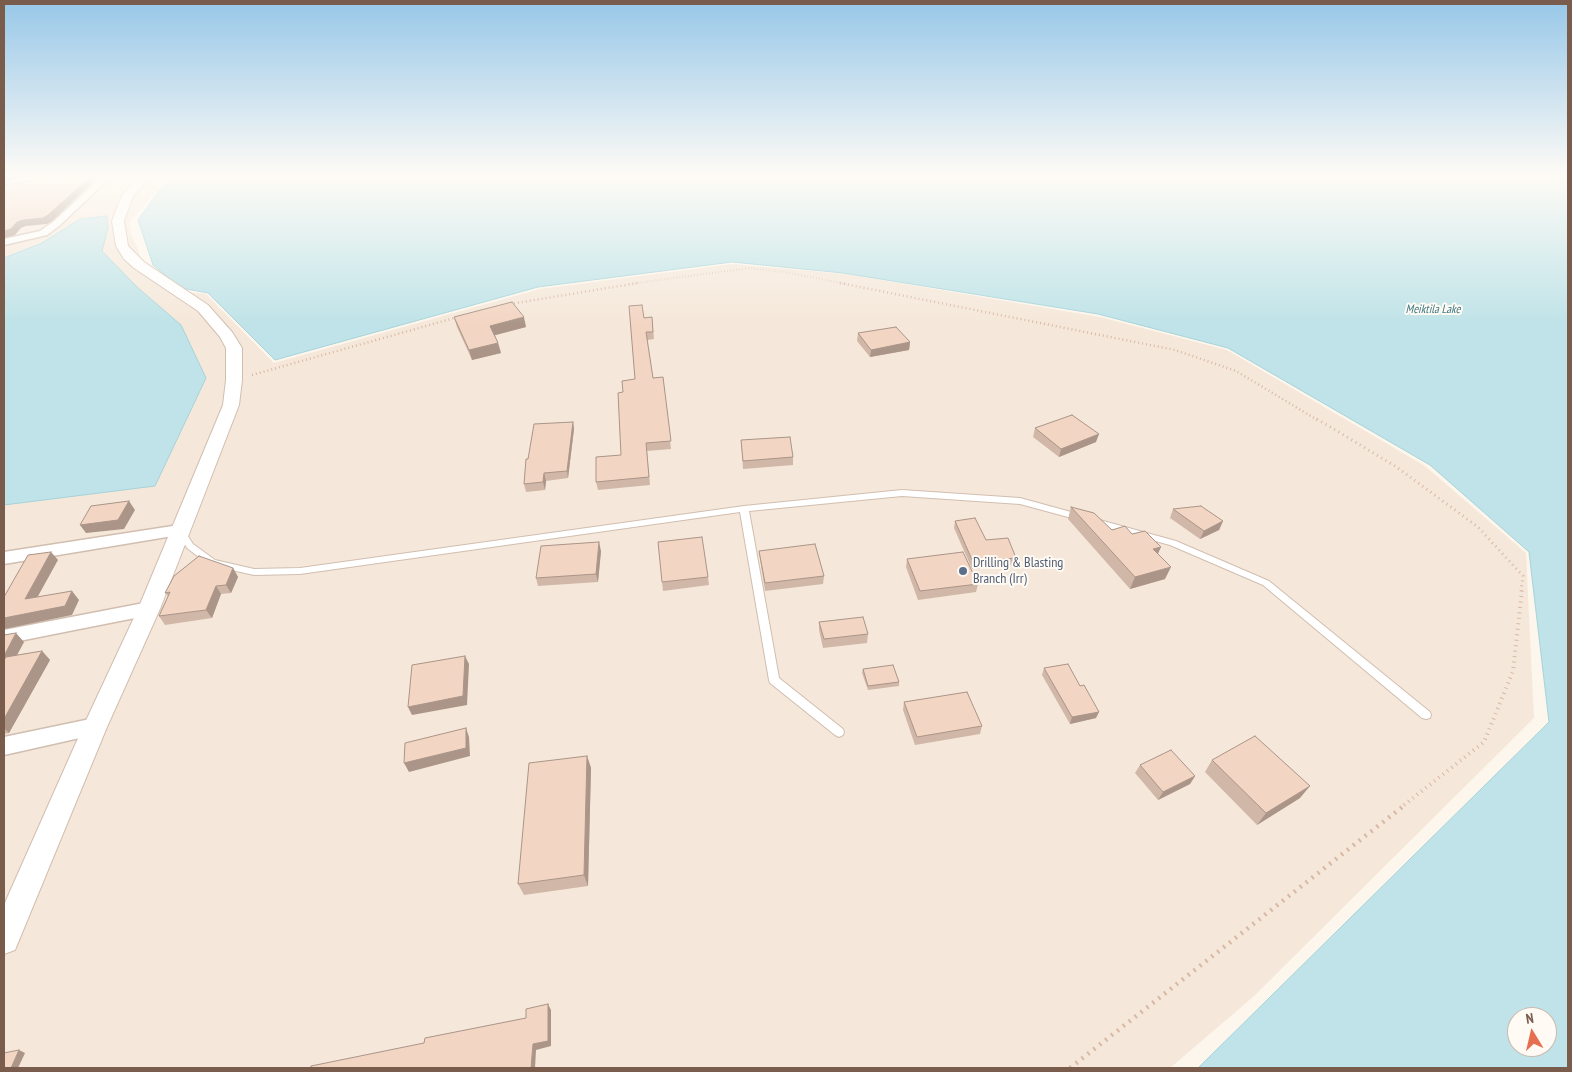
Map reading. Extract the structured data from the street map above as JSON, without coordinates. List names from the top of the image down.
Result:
{
  "water": ["Meiktila Lake"],
  "places": ["Drilling & Blasting Branch (Irr)"],
  "north": "top"
}
